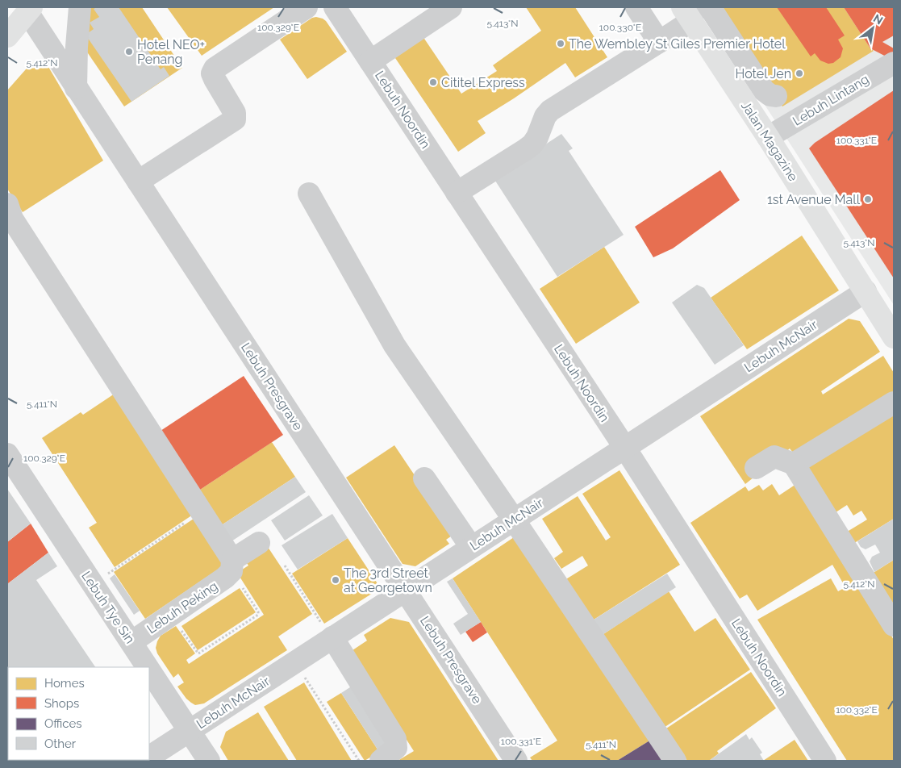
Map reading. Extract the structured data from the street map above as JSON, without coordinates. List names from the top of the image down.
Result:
{
  "streets": {
    "main road": ["Jalan Magazine"],
    "street": [
      "Lebuh Lintang",
      "Lebuh Noordin",
      "Lebuh McNair",
      "Lebuh Presgrave",
      "Lebuh Tye Sin",
      "Lebuh Peking"
    ]
  },
  "crossings": [
    ["Lebuh Lintang", "Jalan Magazine"],
    ["Lebuh Noordin", "Lebuh McNair"],
    ["Jalan Magazine", "Lebuh McNair"],
    ["Lebuh McNair", "Lebuh Presgrave"],
    ["Lebuh McNair", "Lebuh Tye Sin"],
    ["Lebuh Tye Sin", "Lebuh Peking"]
  ],
  "places": [
    "The Wembley St Giles Premier Hotel",
    "Hotel NEO+ Penang",
    "Hotel Jen",
    "Cititel Express",
    "1st Avenue Mall",
    "The 3rd Street at Georgetown"
  ],
  "legend": [
    "Homes",
    "Shops",
    "Offices",
    "Other"
  ],
  "north": "top right",
  "coordinates": [
    "5.413°N",
    "100.329°E",
    "100.330°E",
    "5.412°N",
    "100.331°E",
    "5.411°N",
    "100.332°E"
  ]
}
